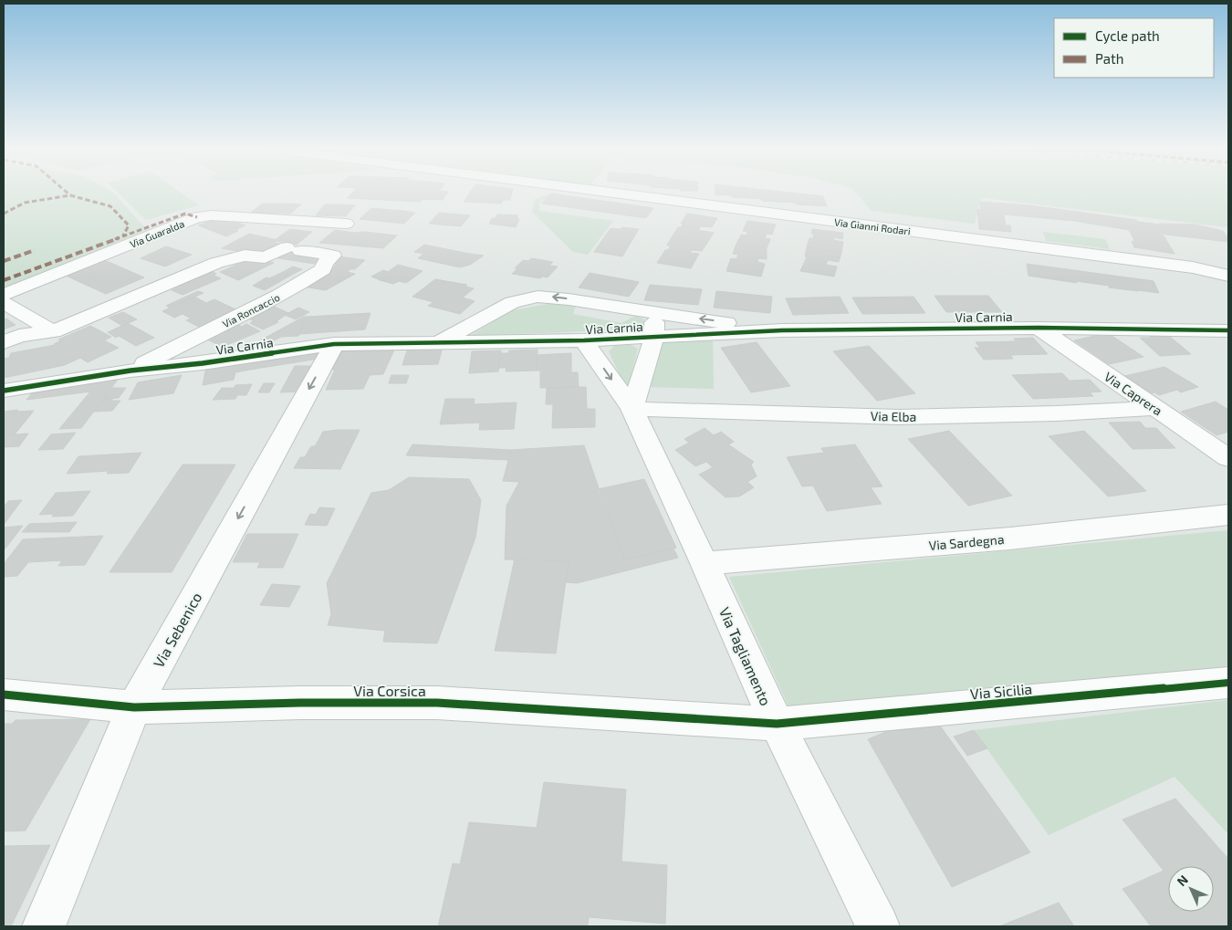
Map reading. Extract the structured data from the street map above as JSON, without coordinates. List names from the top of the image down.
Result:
{
  "streets": {
    "street": [
      "Via Gianni Rodari",
      "Via Guaralda",
      "Via Roncaccio",
      "Via Carnia",
      "Via Caprera",
      "Via Elba",
      "Via Sardegna",
      "Via Sebenico",
      "Via Tagliamento",
      "Via Corsica",
      "Via Sicilia"
    ]
  },
  "crossings": [
    ["Via Roncaccio", "Via Carnia"],
    ["Via Carnia", "Via Caprera"],
    ["Via Carnia", "Via Sebenico"],
    ["Via Carnia", "Via Tagliamento"],
    ["Via Caprera", "Via Elba"],
    ["Via Elba", "Via Tagliamento"],
    ["Via Sardegna", "Via Tagliamento"],
    ["Via Sebenico", "Via Corsica"],
    ["Via Tagliamento", "Via Corsica"],
    ["Via Tagliamento", "Via Sicilia"],
    ["Via Corsica", "Via Sicilia"]
  ],
  "one_way": ["Via Sebenico"],
  "legend": ["Cycle path", "Path"],
  "north": "top left"
}
